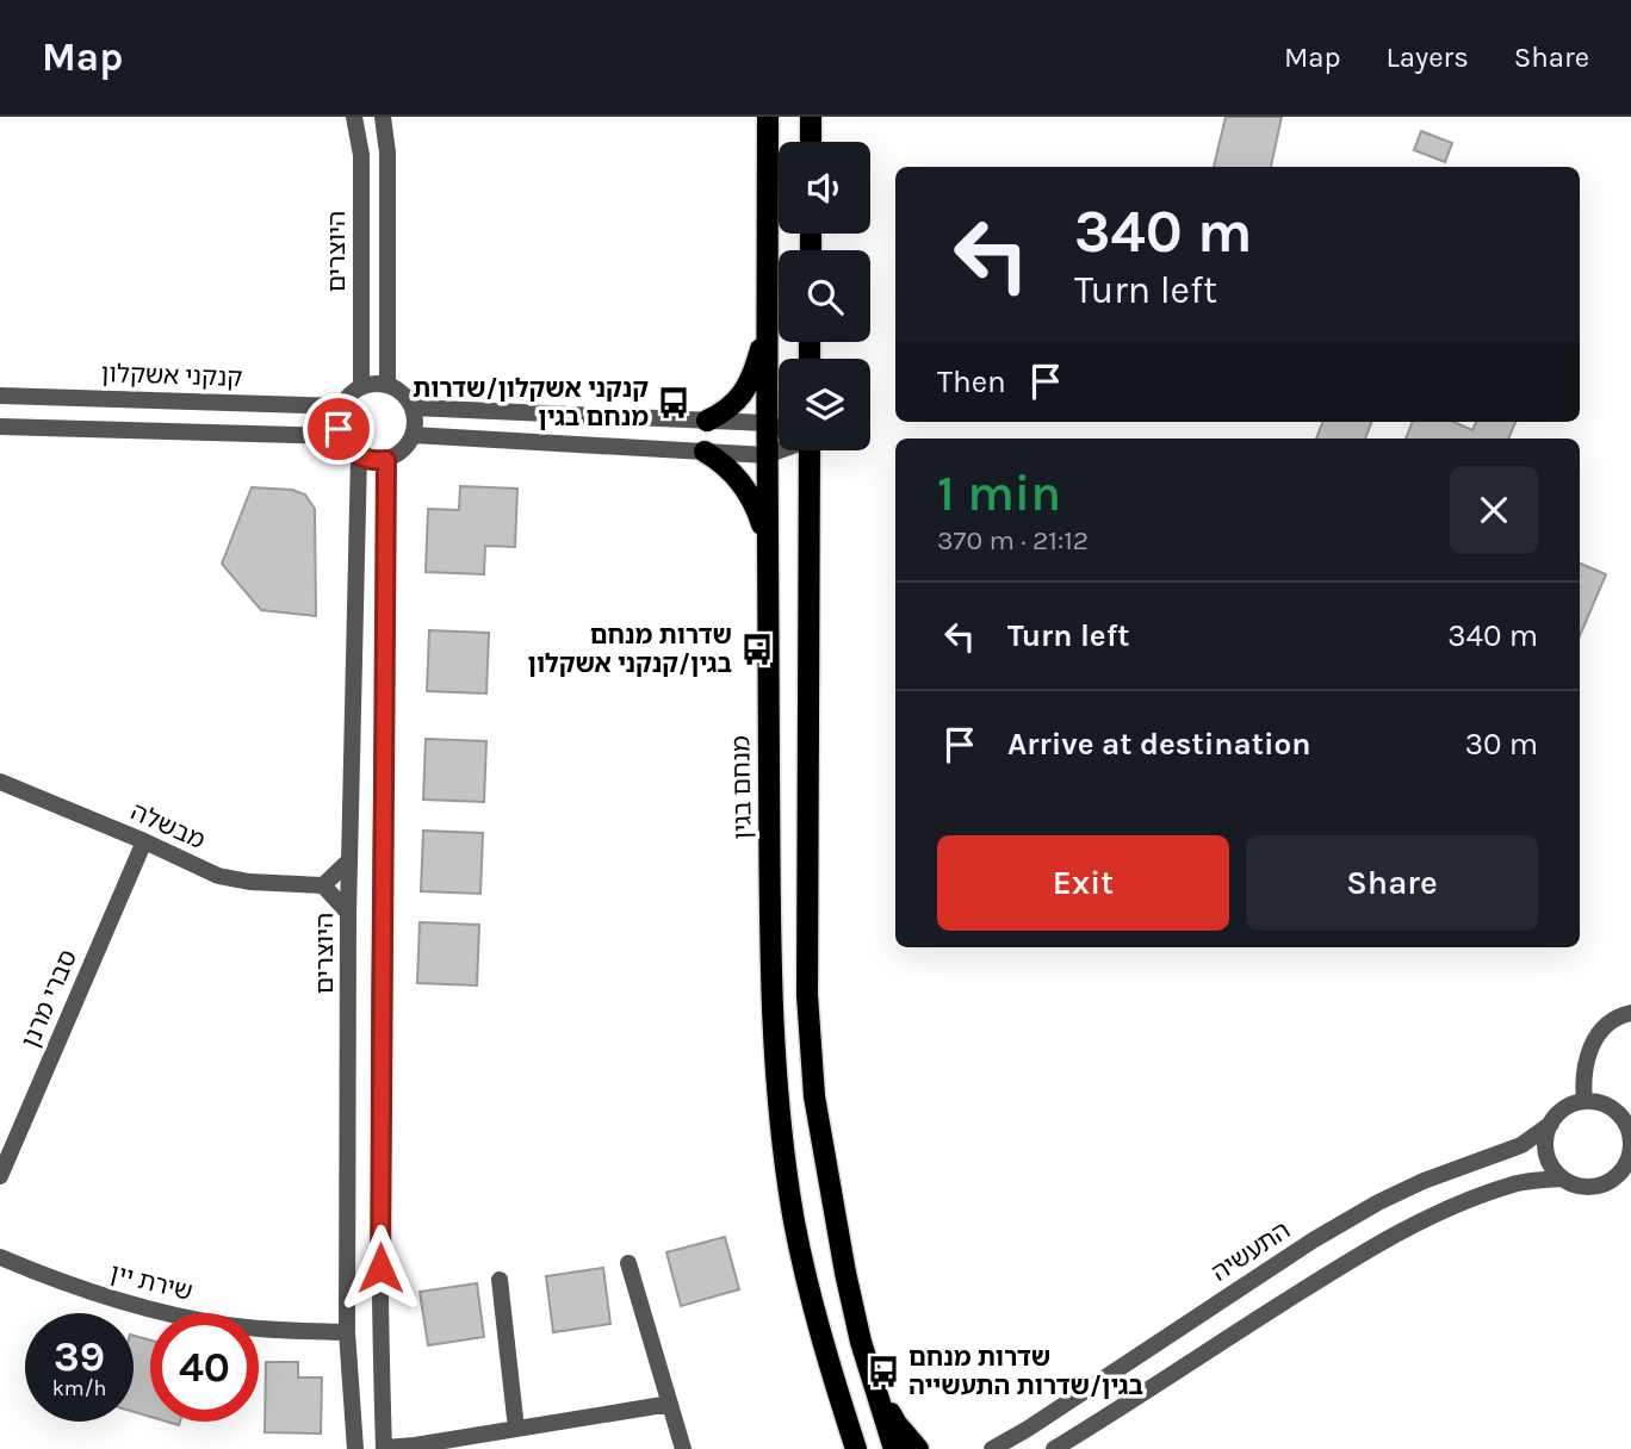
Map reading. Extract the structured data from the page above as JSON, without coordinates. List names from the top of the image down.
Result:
{
  "streets": {
    "main road": ["מנחם בגין"],
    "street": [
      "היוצרים",
      "קנקני אשקלון",
      "מבשלה",
      "סברי מרנן",
      "התעשיה",
      "שירת יין"
    ]
  },
  "crossings": [
    ["היוצרים", "קנקני אשקלון"],
    ["היוצרים", "שירת יין"],
    ["מבשלה", "סברי מרנן"]
  ],
  "places": {
    "bus stop": ["קנקני אשקלון/שדרות מנחם בגין", "שדרות מנחם בגין/קנקני אשקלון", "שדרות מנחם בגין/שדרות התעשייה"]
  },
  "page": {
    "header": "Map",
    "nav": ["Map", "Layers", "Share"],
    "turn": ["340 m", "Turn left"],
    "then": "Then",
    "heading": ["1 min", "370 m · 21:12"],
    "list": [
      {
        "name": "Turn left",
        "value": "340 m"
      },
      {
        "name": "Arrive at destination",
        "value": "30 m"
      }
    ],
    "buttons": ["Exit", "Share"],
    "speed": "39 km/h",
    "limit": "40"
  }
}
